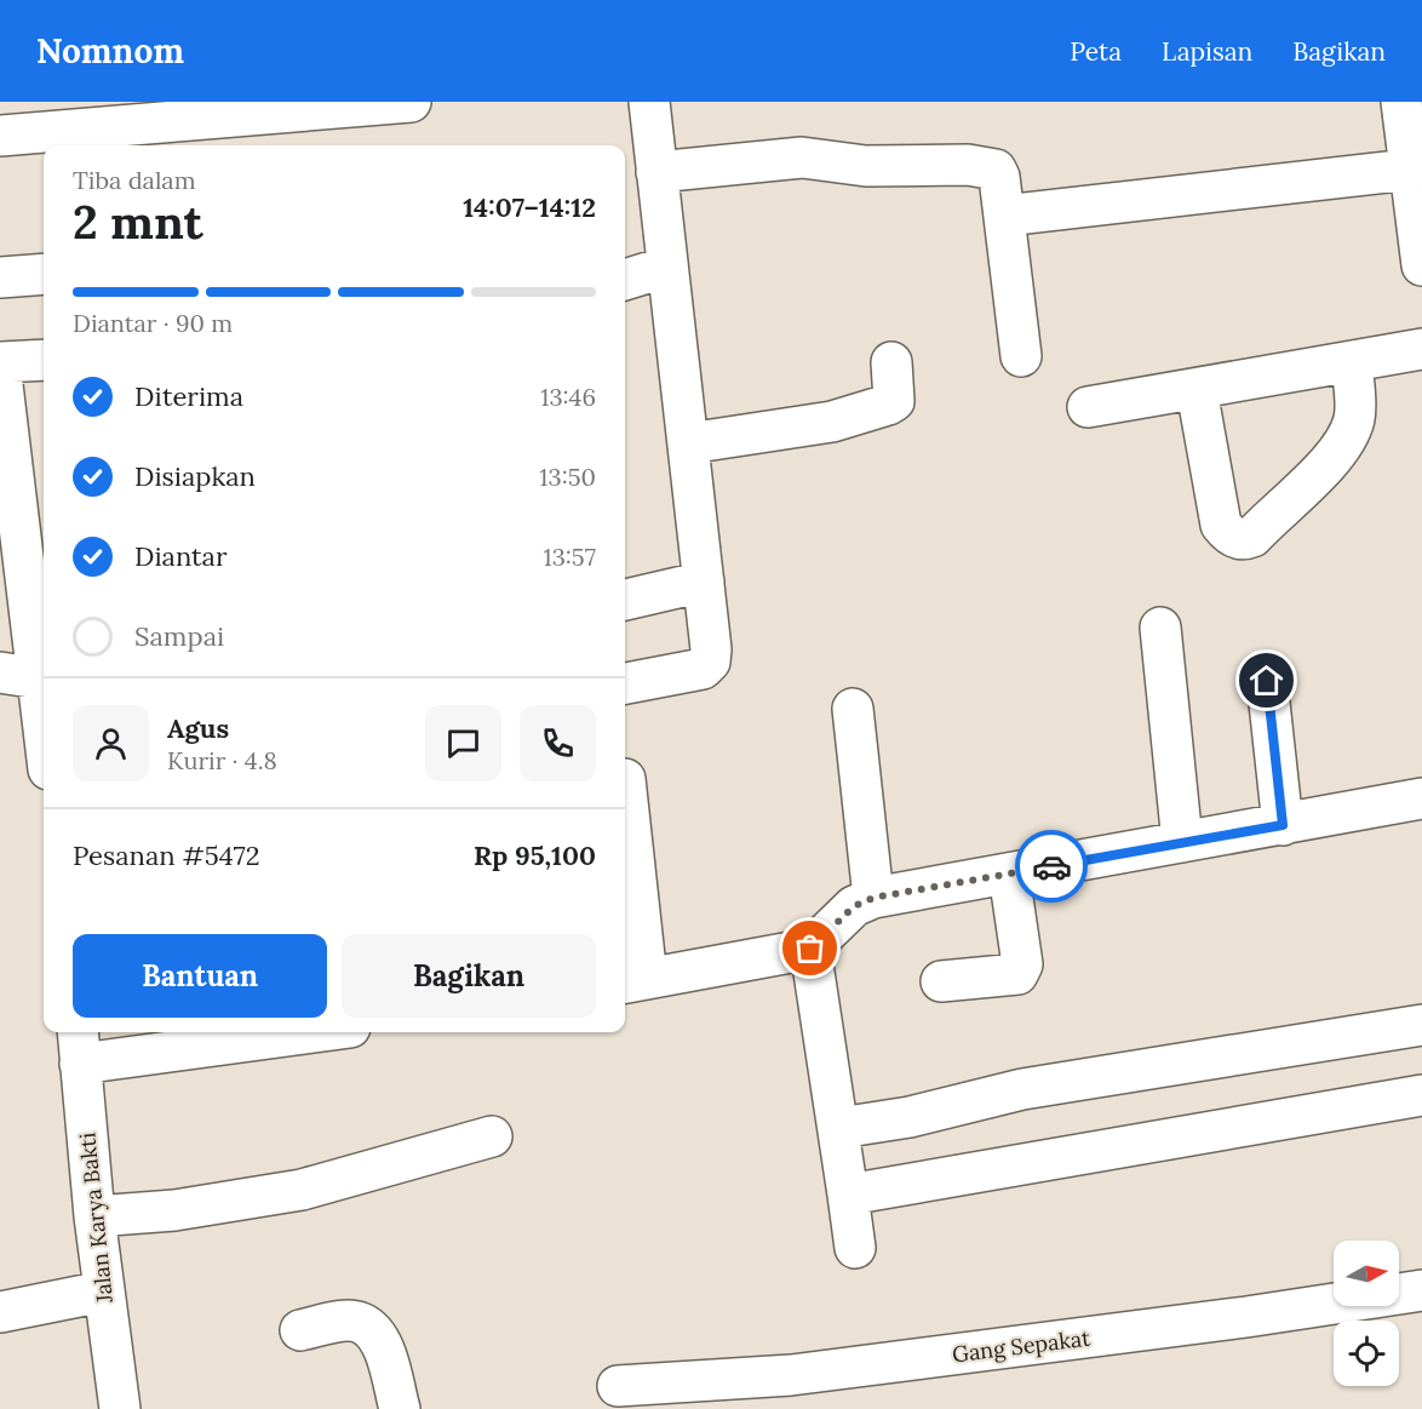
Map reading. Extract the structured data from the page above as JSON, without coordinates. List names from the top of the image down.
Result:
{
  "streets": {
    "street": ["Jalan Karya Bakti", "Gang Sepakat"]
  },
  "north": "right",
  "page": {
    "header": "Nomnom",
    "nav": ["Peta", "Lapisan", "Bagikan"],
    "heading": ["2 mnt", "Tiba dalam", "14:07–14:12"],
    "panel": [
      "Agus",
      "Kurir · 4.8",
      "Pesanan #5472",
      "Rp 95,100"
    ],
    "bar": "Diantar · 90 m",
    "list": [
      ["Diterima", "13:46"],
      ["Disiapkan", "13:50"],
      ["Diantar", "13:57"],
      "Sampai"
    ],
    "buttons": ["Bantuan", "Bagikan"]
  }
}
